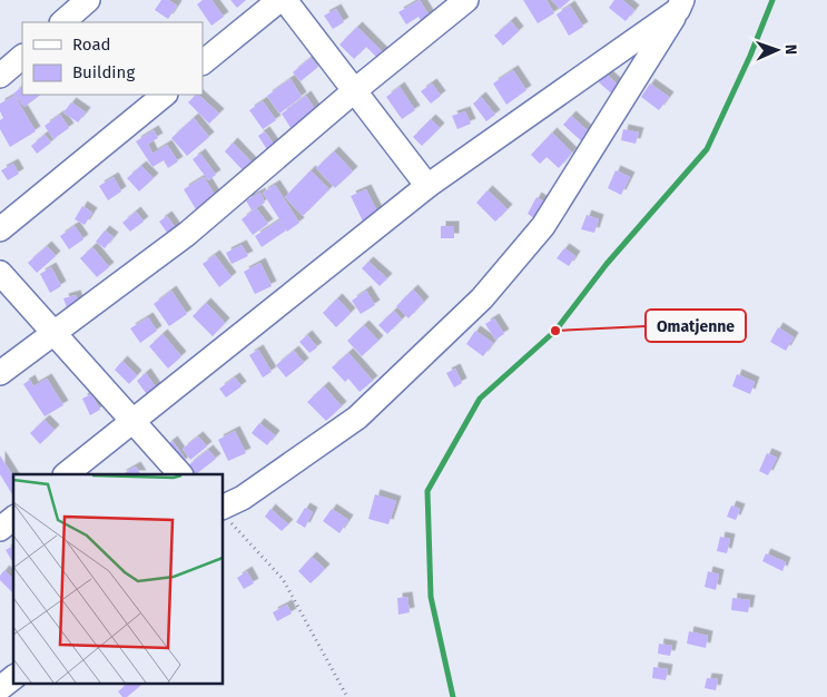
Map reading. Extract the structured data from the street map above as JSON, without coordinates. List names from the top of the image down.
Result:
{
  "places": ["Omatjenne"],
  "legend": ["Road", "Building"],
  "north": "right"
}
